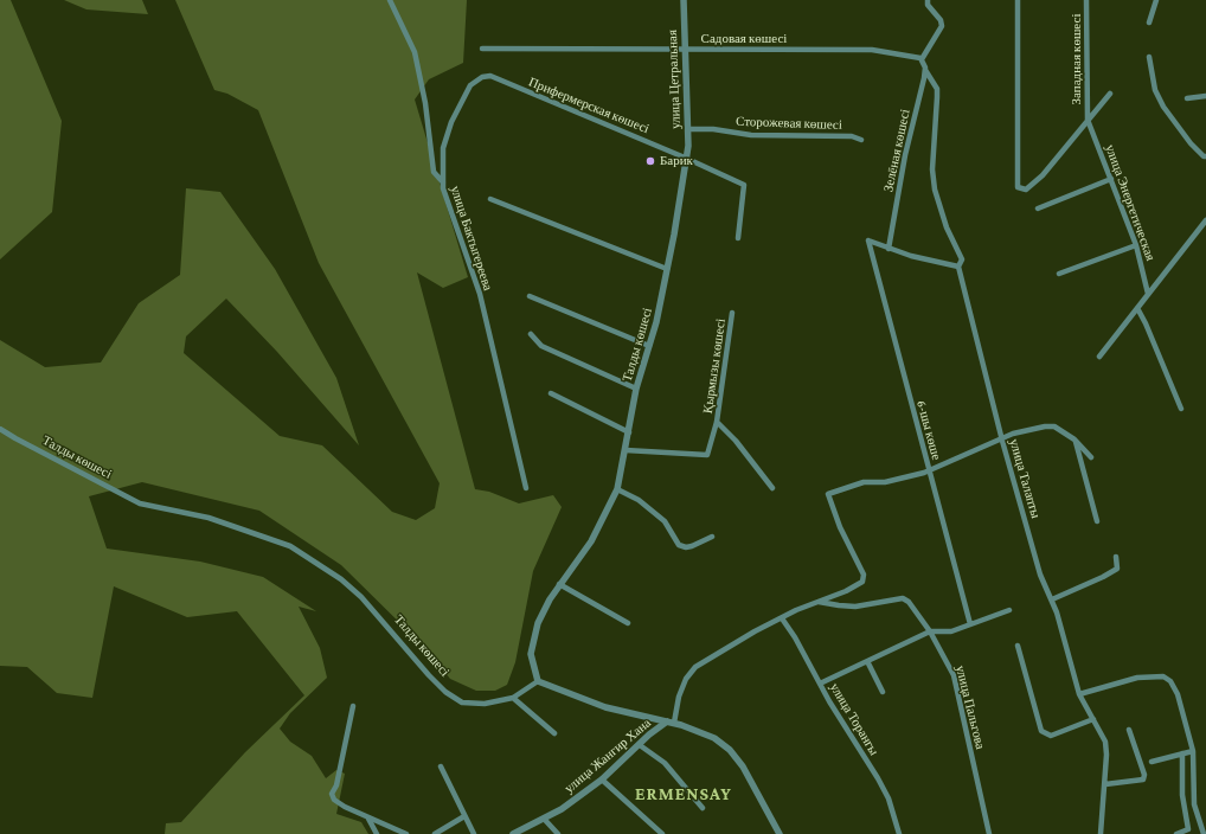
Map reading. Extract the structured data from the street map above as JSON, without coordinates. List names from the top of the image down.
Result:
{
  "streets": {
    "street": [
      "Садовая көшесі",
      "Западная көшесі",
      "улица Цетральная",
      "Прифермерская көшесі",
      "Сторожевая көшесі",
      "Зелёная көшесі",
      "улица Энергетическая",
      "улица Бактыгереева",
      "Талды көшесі",
      "Қырмызы көшесі",
      "6-шы көше",
      "улица Талапты",
      "улица Пальгова",
      "улица Торангы",
      "улица Жангир Хана"
    ]
  },
  "crossings": [
    ["Садовая көшесі", "улица Цетральная"],
    ["Западная көшесі", "улица Энергетическая"],
    ["улица Цетральная", "Прифермерская көшесі"],
    ["улица Цетральная", "Сторожевая көшесі"],
    ["улица Цетральная", "Талды көшесі"],
    ["Прифермерская көшесі", "улица Бактыгереева"],
    ["Прифермерская көшесі", "Талды көшесі"],
    ["Зелёная көшесі", "6-шы көше"],
    ["Зелёная көшесі", "улица Талапты"],
    ["Талды көшесі", "Қырмызы көшесі"],
    ["Талды көшесі", "улица Жангир Хана"]
  ],
  "districts": ["ERMENSAY"],
  "places": ["Барик"]
}
